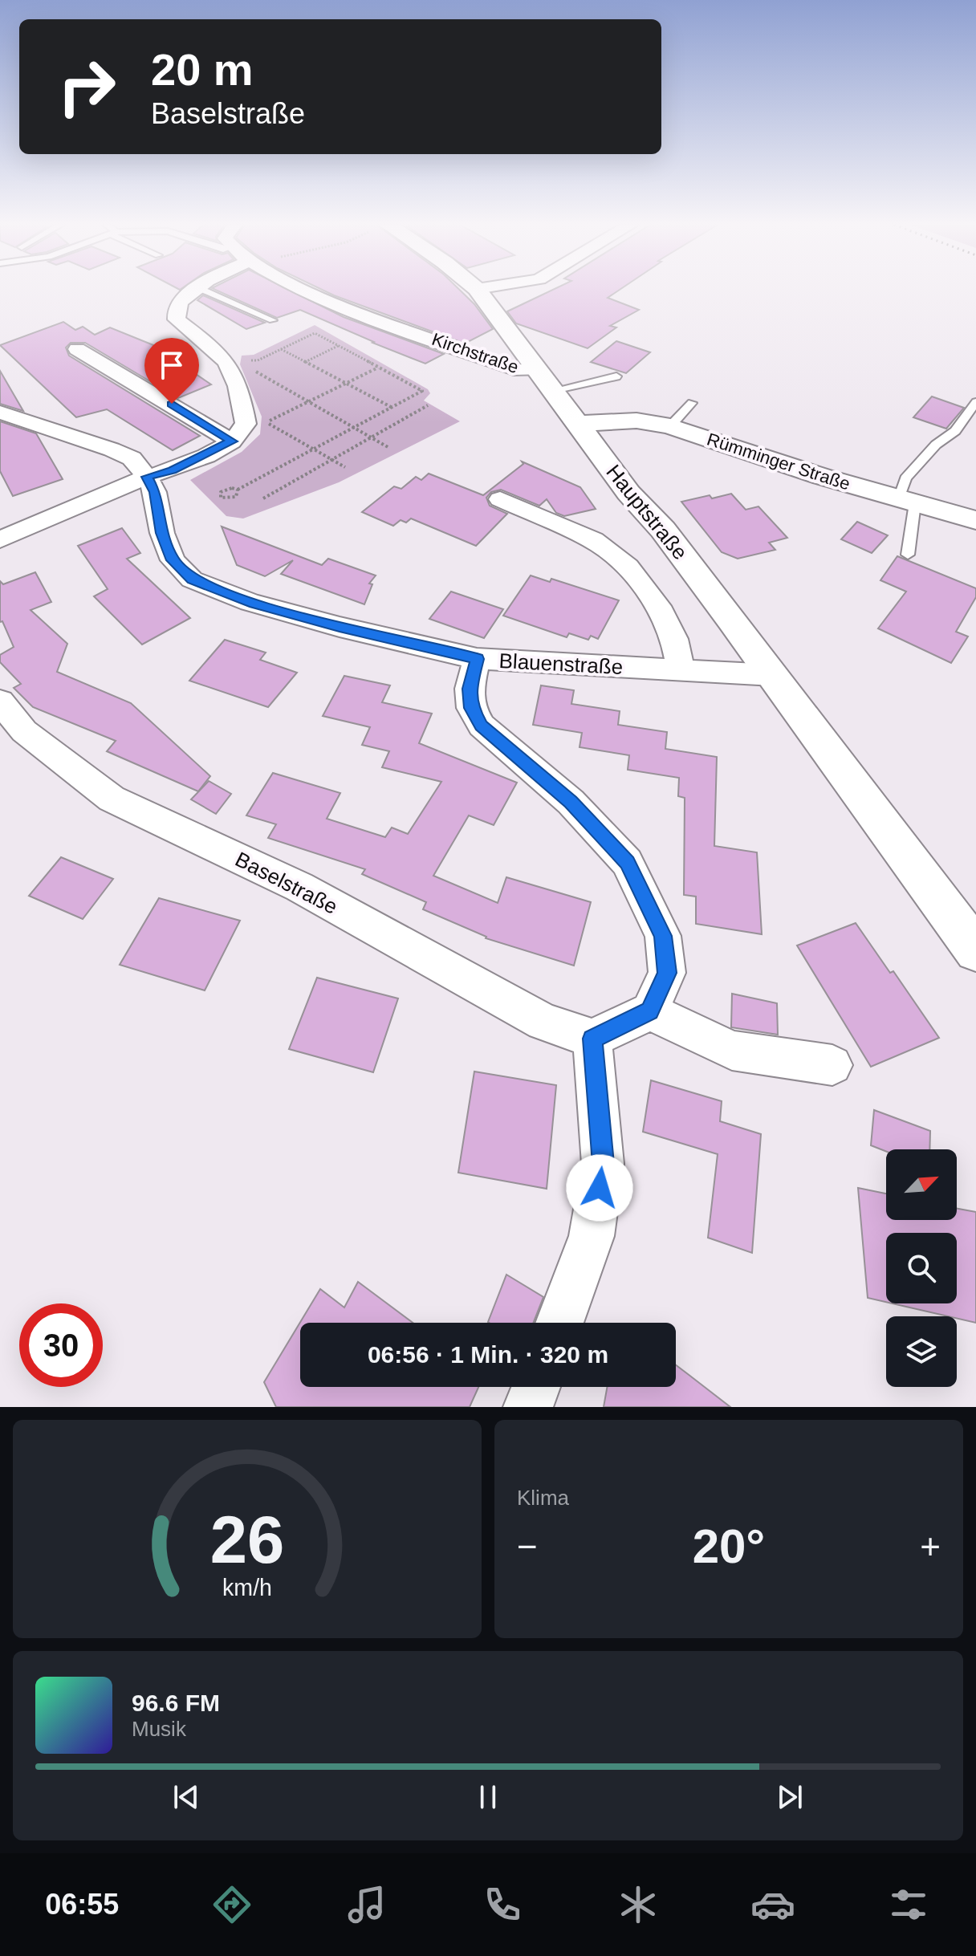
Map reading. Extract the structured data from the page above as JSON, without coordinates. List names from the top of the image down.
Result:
{
  "streets": {
    "main road": ["Rümminger Straße", "Hauptstraße"],
    "street": ["Kirchstraße", "Blauenstraße", "Baselstraße"]
  },
  "crossings": [
    ["Kirchstraße", "Hauptstraße"],
    ["Rümminger Straße", "Hauptstraße"],
    ["Hauptstraße", "Blauenstraße"]
  ],
  "north": "top right",
  "page": {
    "turn": ["20 m", "Baselstraße"],
    "limit": "30",
    "trip": "06:56 · 1 Min. · 320 m",
    "tile": "Klima",
    "heat": ["−", "20°", "+"],
    "song": ["96.6 FM", "Musik"],
    "tabs": "06:55",
    "gauge": ["26", "km/h"]
  }
}
